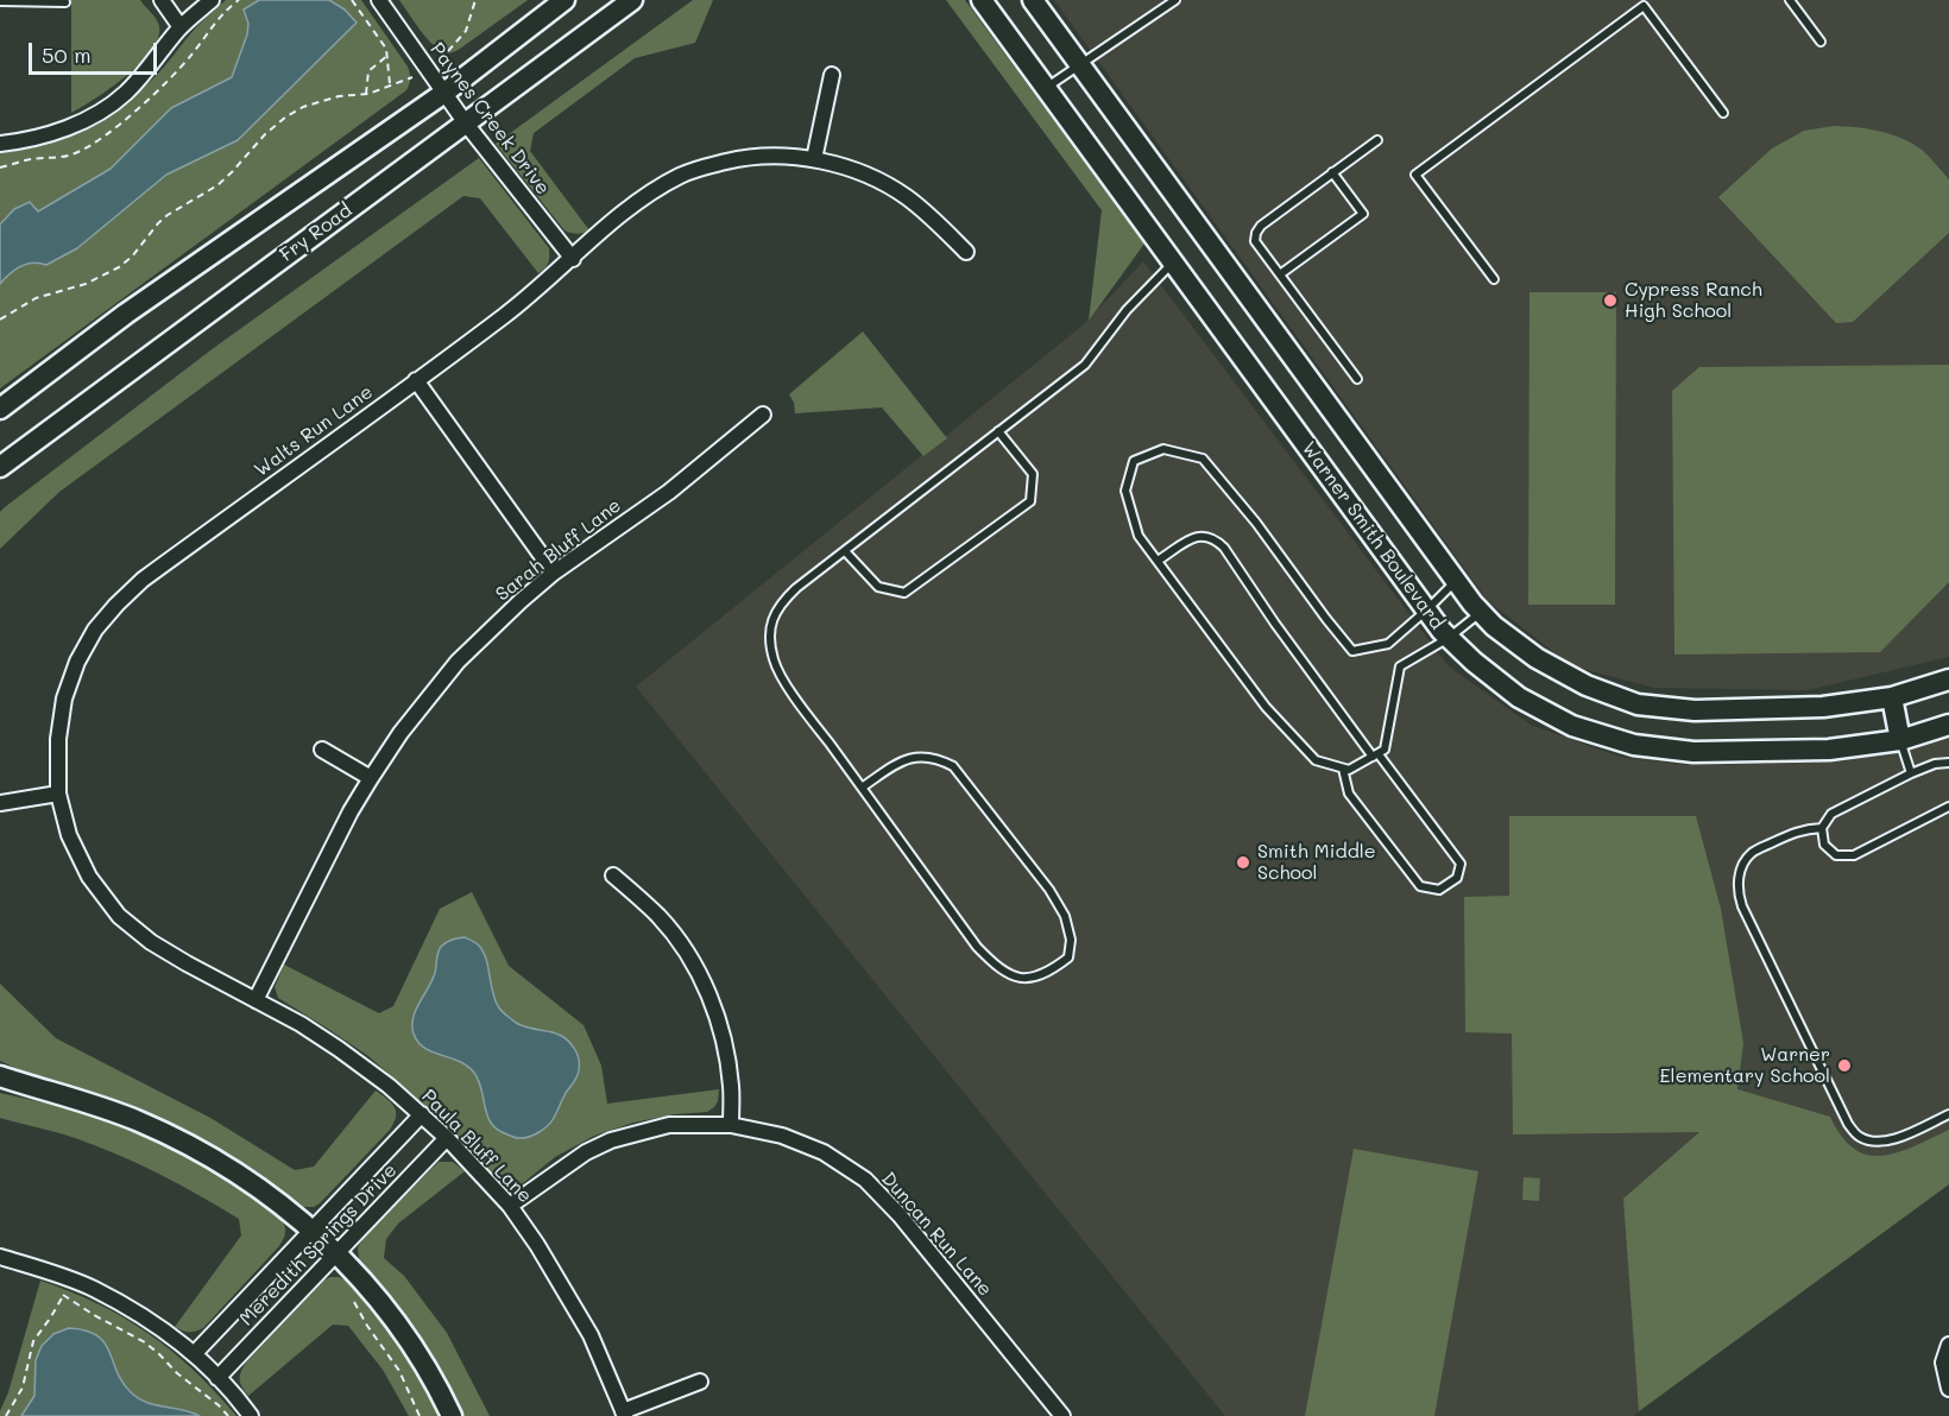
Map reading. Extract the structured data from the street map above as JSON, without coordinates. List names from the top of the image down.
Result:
{
  "streets": {
    "street": [
      "Paynes Creek Drive",
      "Fry Road",
      "Walts Run Lane",
      "Warner Smith Boulevard",
      "Sarah Bluff Lane",
      "Paula Bluff Lane",
      "Duncan Run Lane",
      "Meredith Springs Drive"
    ]
  },
  "crossings": [
    ["Paynes Creek Drive", "Fry Road"],
    ["Paynes Creek Drive", "Walts Run Lane"],
    ["Walts Run Lane", "Sarah Bluff Lane"],
    ["Walts Run Lane", "Paula Bluff Lane"],
    ["Sarah Bluff Lane", "Paula Bluff Lane"],
    ["Paula Bluff Lane", "Duncan Run Lane"],
    ["Paula Bluff Lane", "Meredith Springs Drive"]
  ],
  "places": ["Cypress Ranch High School", "Smith Middle School", "Warner Elementary School"],
  "scale_bar": "50 m"
}
